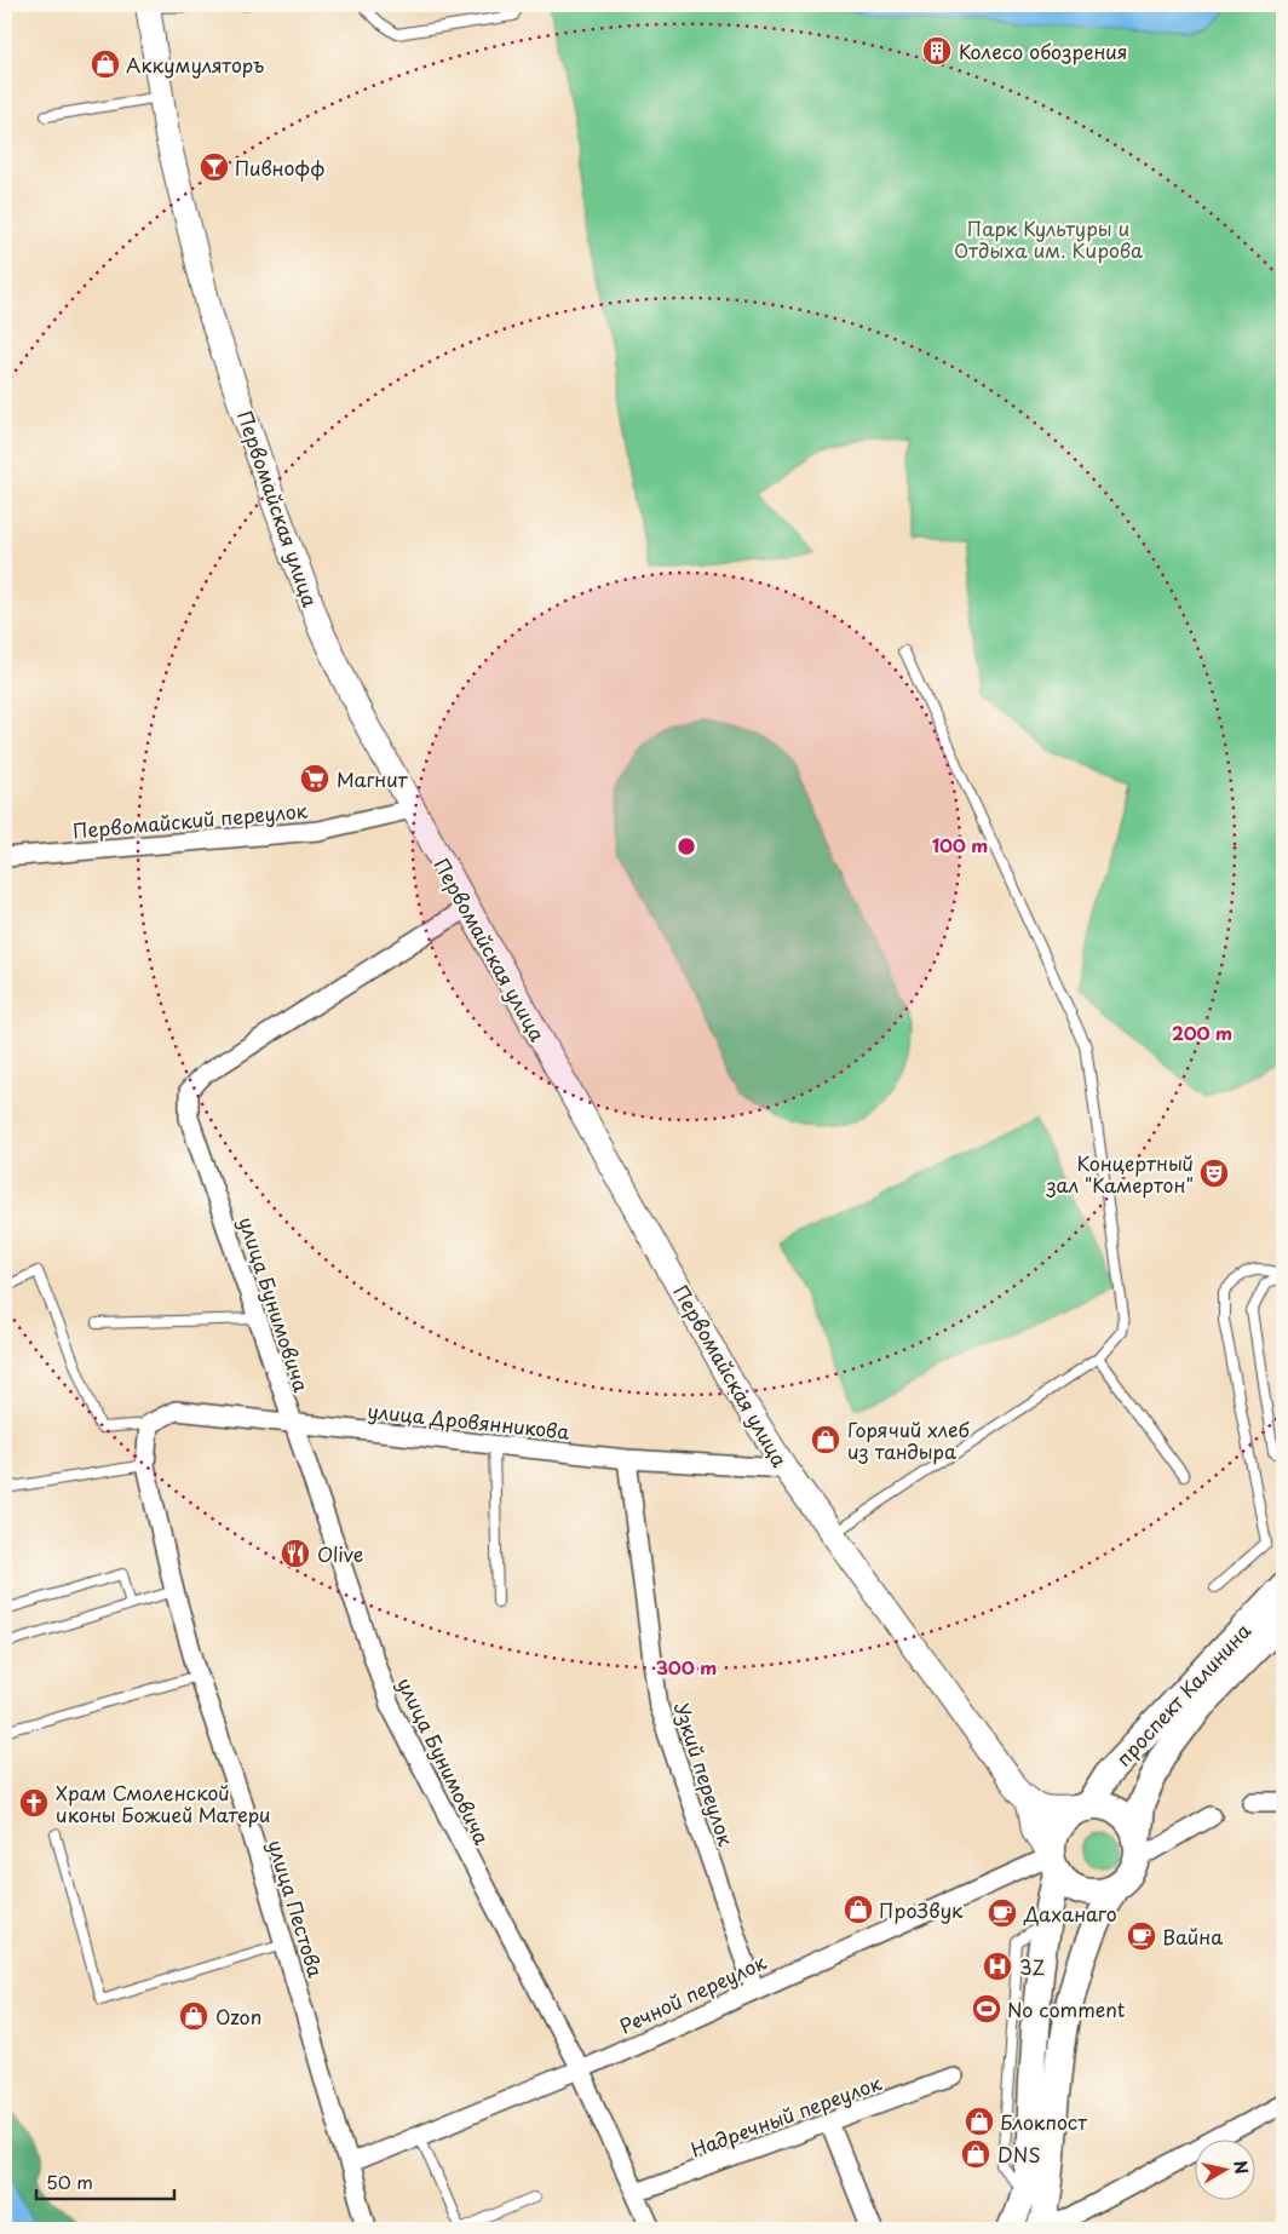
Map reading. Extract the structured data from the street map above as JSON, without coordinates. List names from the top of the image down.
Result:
{
  "streets": {
    "main road": ["проспект Калинина"],
    "street": [
      "Первомайская улица",
      "Первомайский переулок",
      "улица Бунимовича",
      "улица Дровянникова",
      "Узкий переулок",
      "улица Пестова",
      "Речной переулок",
      "Надречный переулок"
    ]
  },
  "crossings": [
    ["Первомайская улица", "Первомайский переулок"],
    ["Первомайская улица", "улица Бунимовича"],
    ["Первомайская улица", "улица Дровянникова"],
    ["Первомайская улица", "проспект Калинина"],
    ["Первомайская улица", "Речной переулок"],
    ["улица Бунимовича", "улица Дровянникова"],
    ["улица Бунимовича", "Речной переулок"],
    ["улица Бунимовича", "Надречный переулок"],
    ["улица Дровянникова", "Узкий переулок"],
    ["улица Дровянникова", "улица Пестова"],
    ["проспект Калинина", "Речной переулок"],
    ["Узкий переулок", "Речной переулок"],
    ["улица Пестова", "Речной переулок"]
  ],
  "parks": ["Парк Культуры и Отдыха им. Кирова"],
  "places": {
    "building": ["Колесо обозрения"],
    "shop": [
      "Аккумуляторъ",
      "Горячий хлеб из тандыра",
      "ПроЗвук",
      "Ozon",
      "Блокпост",
      "DNS"
    ],
    "bar": ["Пивнофф"],
    "supermarket": ["Магнит"],
    "theatre": ["Концертный зал \"Камертон\""],
    "restaurant": ["Olive"],
    "church": ["Храм Смоленской иконы Божией Матери"],
    "cafe": ["Даханаго", "Вайна"],
    "hospital": ["3Z"],
    "sports": ["No comment"]
  },
  "scale_bar": "50 m",
  "north": "right",
  "rings": ["100 m", "200 m", "300 m"]
}
